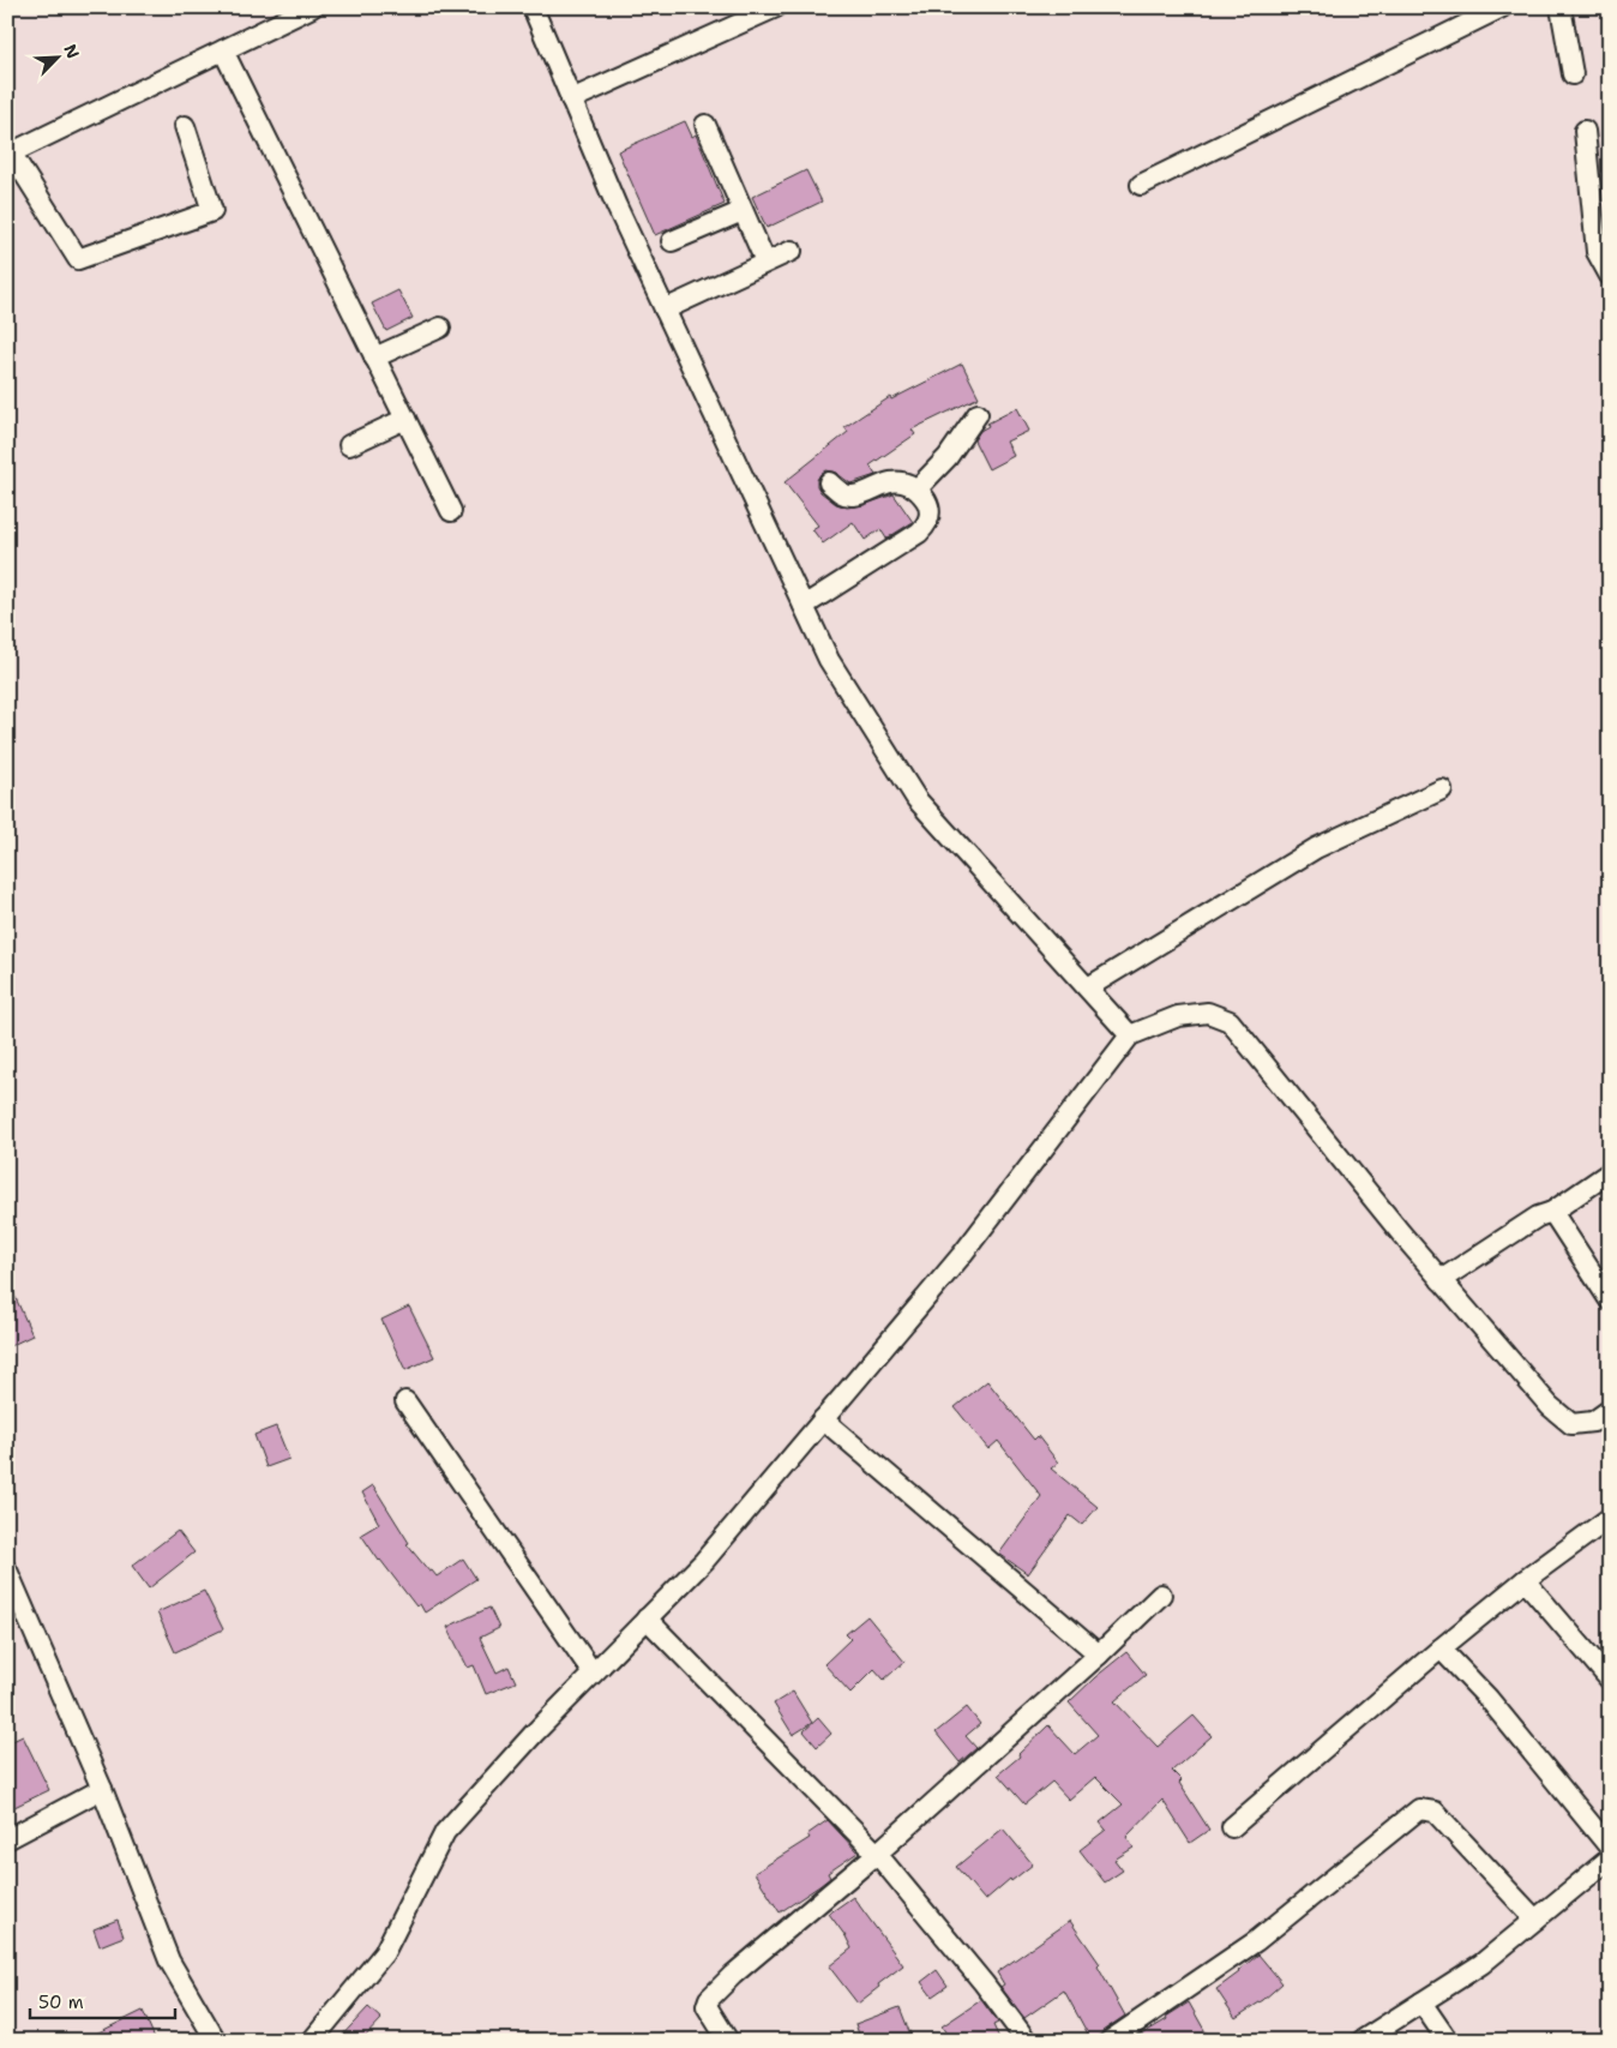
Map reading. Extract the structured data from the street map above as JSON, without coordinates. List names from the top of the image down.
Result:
{
  "scale_bar": "50 m",
  "north": "top right"
}
